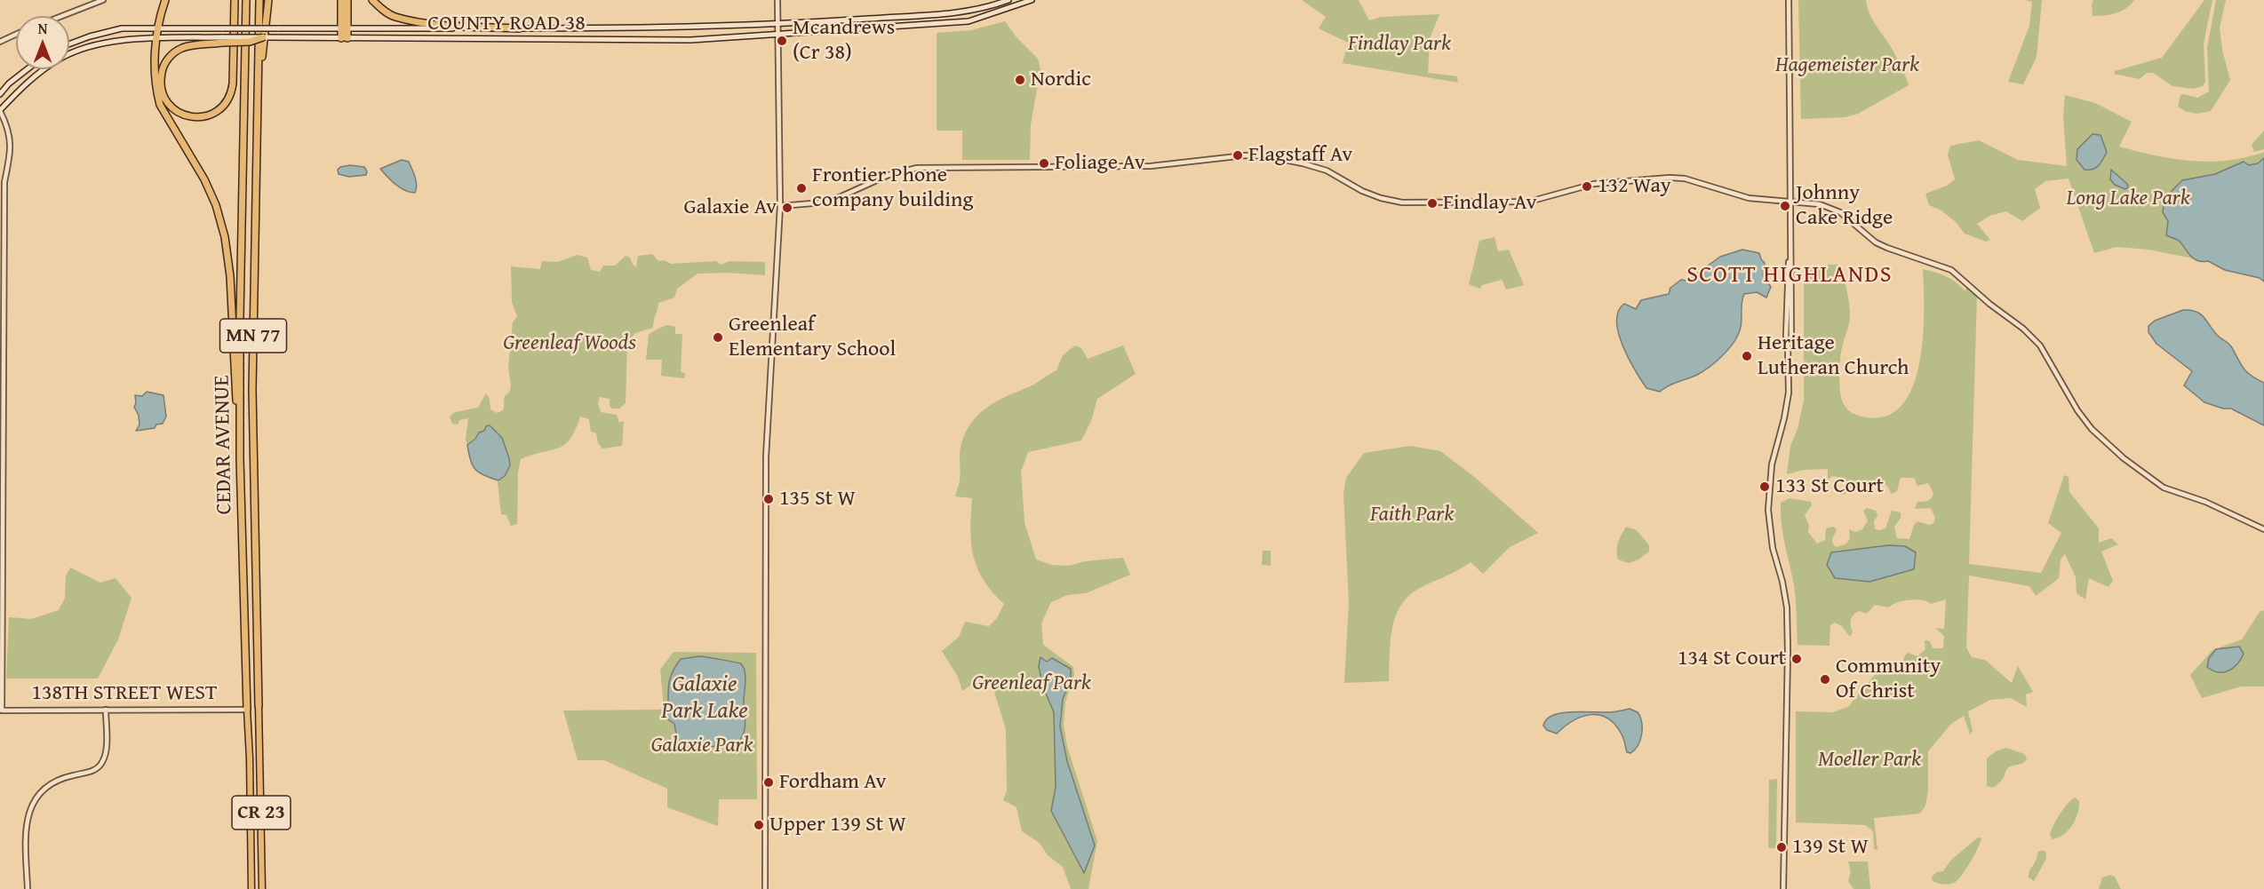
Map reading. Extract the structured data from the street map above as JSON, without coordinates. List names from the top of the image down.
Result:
{
  "streets": {
    "highway": ["MN 77", "CEDAR AVENUE", "CR 23"],
    "main road": ["COUNTY ROAD 38"],
    "street": ["138TH STREET WEST"]
  },
  "crossings": [
    ["CEDAR AVENUE", "138TH STREET WEST"]
  ],
  "districts": ["SCOTT HIGHLANDS"],
  "water": ["Galaxie Park Lake"],
  "parks": [
    "Findlay Park",
    "Hagemeister Park",
    "Long Lake Park",
    "Greenleaf Woods",
    "Faith Park",
    "Greenleaf Park",
    "Galaxie Park",
    "Moeller Park"
  ],
  "places": [
    "Mcandrews (Cr 38)",
    "Nordic",
    "Flagstaff Av",
    "Foliage Av",
    "132 Way",
    "Frontier Phone company building",
    "Findlay Av",
    "Johnny Cake Ridge",
    "Galaxie Av",
    "Greenleaf Elementary School",
    "Heritage Lutheran Church",
    "133 St Court",
    "135 St W",
    "134 St Court",
    "Community Of Christ",
    "Fordham Av",
    "Upper 139 St W",
    "139 St W"
  ],
  "north": "top"
}
